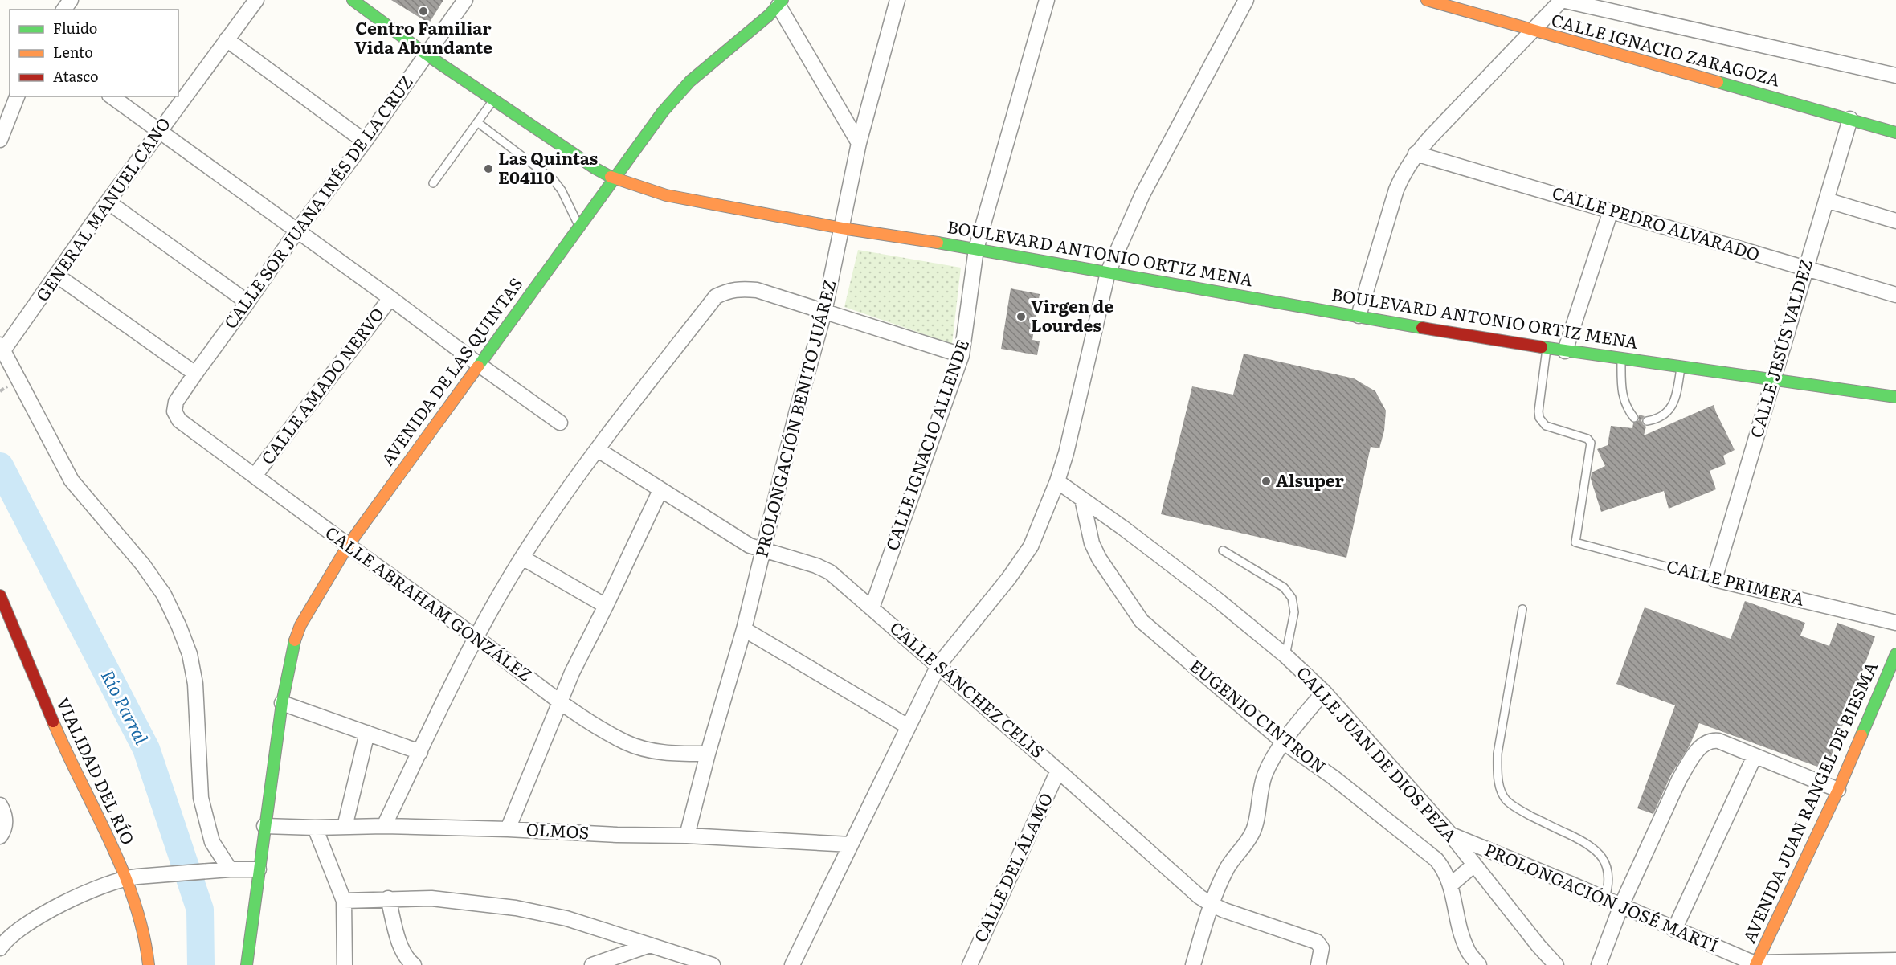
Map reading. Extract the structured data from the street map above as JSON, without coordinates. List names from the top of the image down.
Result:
{
  "streets": {
    "main road": [
      "CALLE IGNACIO ZARAGOZA",
      "BOULEVARD ANTONIO ORTIZ MENA",
      "AVENIDA DE LAS QUINTAS",
      "VIALIDAD DEL RÍO",
      "AVENIDA JUAN RANGEL DE BIESMA"
    ],
    "street": [
      "CALLE SOR JUANA INÉS DE LA CRUZ",
      "GENERAL MANUEL CANO",
      "CALLE PEDRO ALVARADO",
      "CALLE JESÚS VALDEZ",
      "CALLE AMADO NERVO",
      "PROLONGACIÓN BENITO JUÁREZ",
      "CALLE IGNACIO ALLENDE",
      "CALLE PRIMERA",
      "CALLE ABRAHAM GONZÁLEZ",
      "CALLE SÁNCHEZ CELIS",
      "EUGENIO CINTRON",
      "CALLE JUAN DE DIOS PEZA",
      "OLMOS",
      "CALLE DEL ÁLAMO",
      "PROLONGACIÓN JOSÉ MARTÍ"
    ]
  },
  "crossings": [
    ["CALLE IGNACIO ZARAGOZA", "CALLE JESÚS VALDEZ"],
    ["CALLE SOR JUANA INÉS DE LA CRUZ", "BOULEVARD ANTONIO ORTIZ MENA"],
    ["CALLE SOR JUANA INÉS DE LA CRUZ", "CALLE ABRAHAM GONZÁLEZ"],
    ["CALLE PEDRO ALVARADO", "CALLE JESÚS VALDEZ"],
    ["BOULEVARD ANTONIO ORTIZ MENA", "CALLE JESÚS VALDEZ"],
    ["BOULEVARD ANTONIO ORTIZ MENA", "AVENIDA DE LAS QUINTAS"],
    ["BOULEVARD ANTONIO ORTIZ MENA", "PROLONGACIÓN BENITO JUÁREZ"],
    ["BOULEVARD ANTONIO ORTIZ MENA", "CALLE IGNACIO ALLENDE"],
    ["BOULEVARD ANTONIO ORTIZ MENA", "CALLE PRIMERA"],
    ["CALLE JESÚS VALDEZ", "CALLE PRIMERA"],
    ["AVENIDA DE LAS QUINTAS", "CALLE ABRAHAM GONZÁLEZ"],
    ["AVENIDA DE LAS QUINTAS", "OLMOS"],
    ["CALLE AMADO NERVO", "CALLE ABRAHAM GONZÁLEZ"],
    ["PROLONGACIÓN BENITO JUÁREZ", "CALLE ABRAHAM GONZÁLEZ"],
    ["PROLONGACIÓN BENITO JUÁREZ", "CALLE SÁNCHEZ CELIS"],
    ["PROLONGACIÓN BENITO JUÁREZ", "OLMOS"],
    ["CALLE IGNACIO ALLENDE", "CALLE SÁNCHEZ CELIS"],
    ["CALLE SÁNCHEZ CELIS", "CALLE DEL ÁLAMO"],
    ["EUGENIO CINTRON", "CALLE JUAN DE DIOS PEZA"],
    ["CALLE JUAN DE DIOS PEZA", "PROLONGACIÓN JOSÉ MARTÍ"],
    ["AVENIDA JUAN RANGEL DE BIESMA", "PROLONGACIÓN JOSÉ MARTÍ"]
  ],
  "water": ["Río Parral"],
  "places": [
    "Centro Familiar Vida Abundante",
    "Las Quintas E04110",
    "Virgen de Lourdes",
    "Alsuper"
  ],
  "legend": ["Fluido", "Lento", "Atasco"]
}
